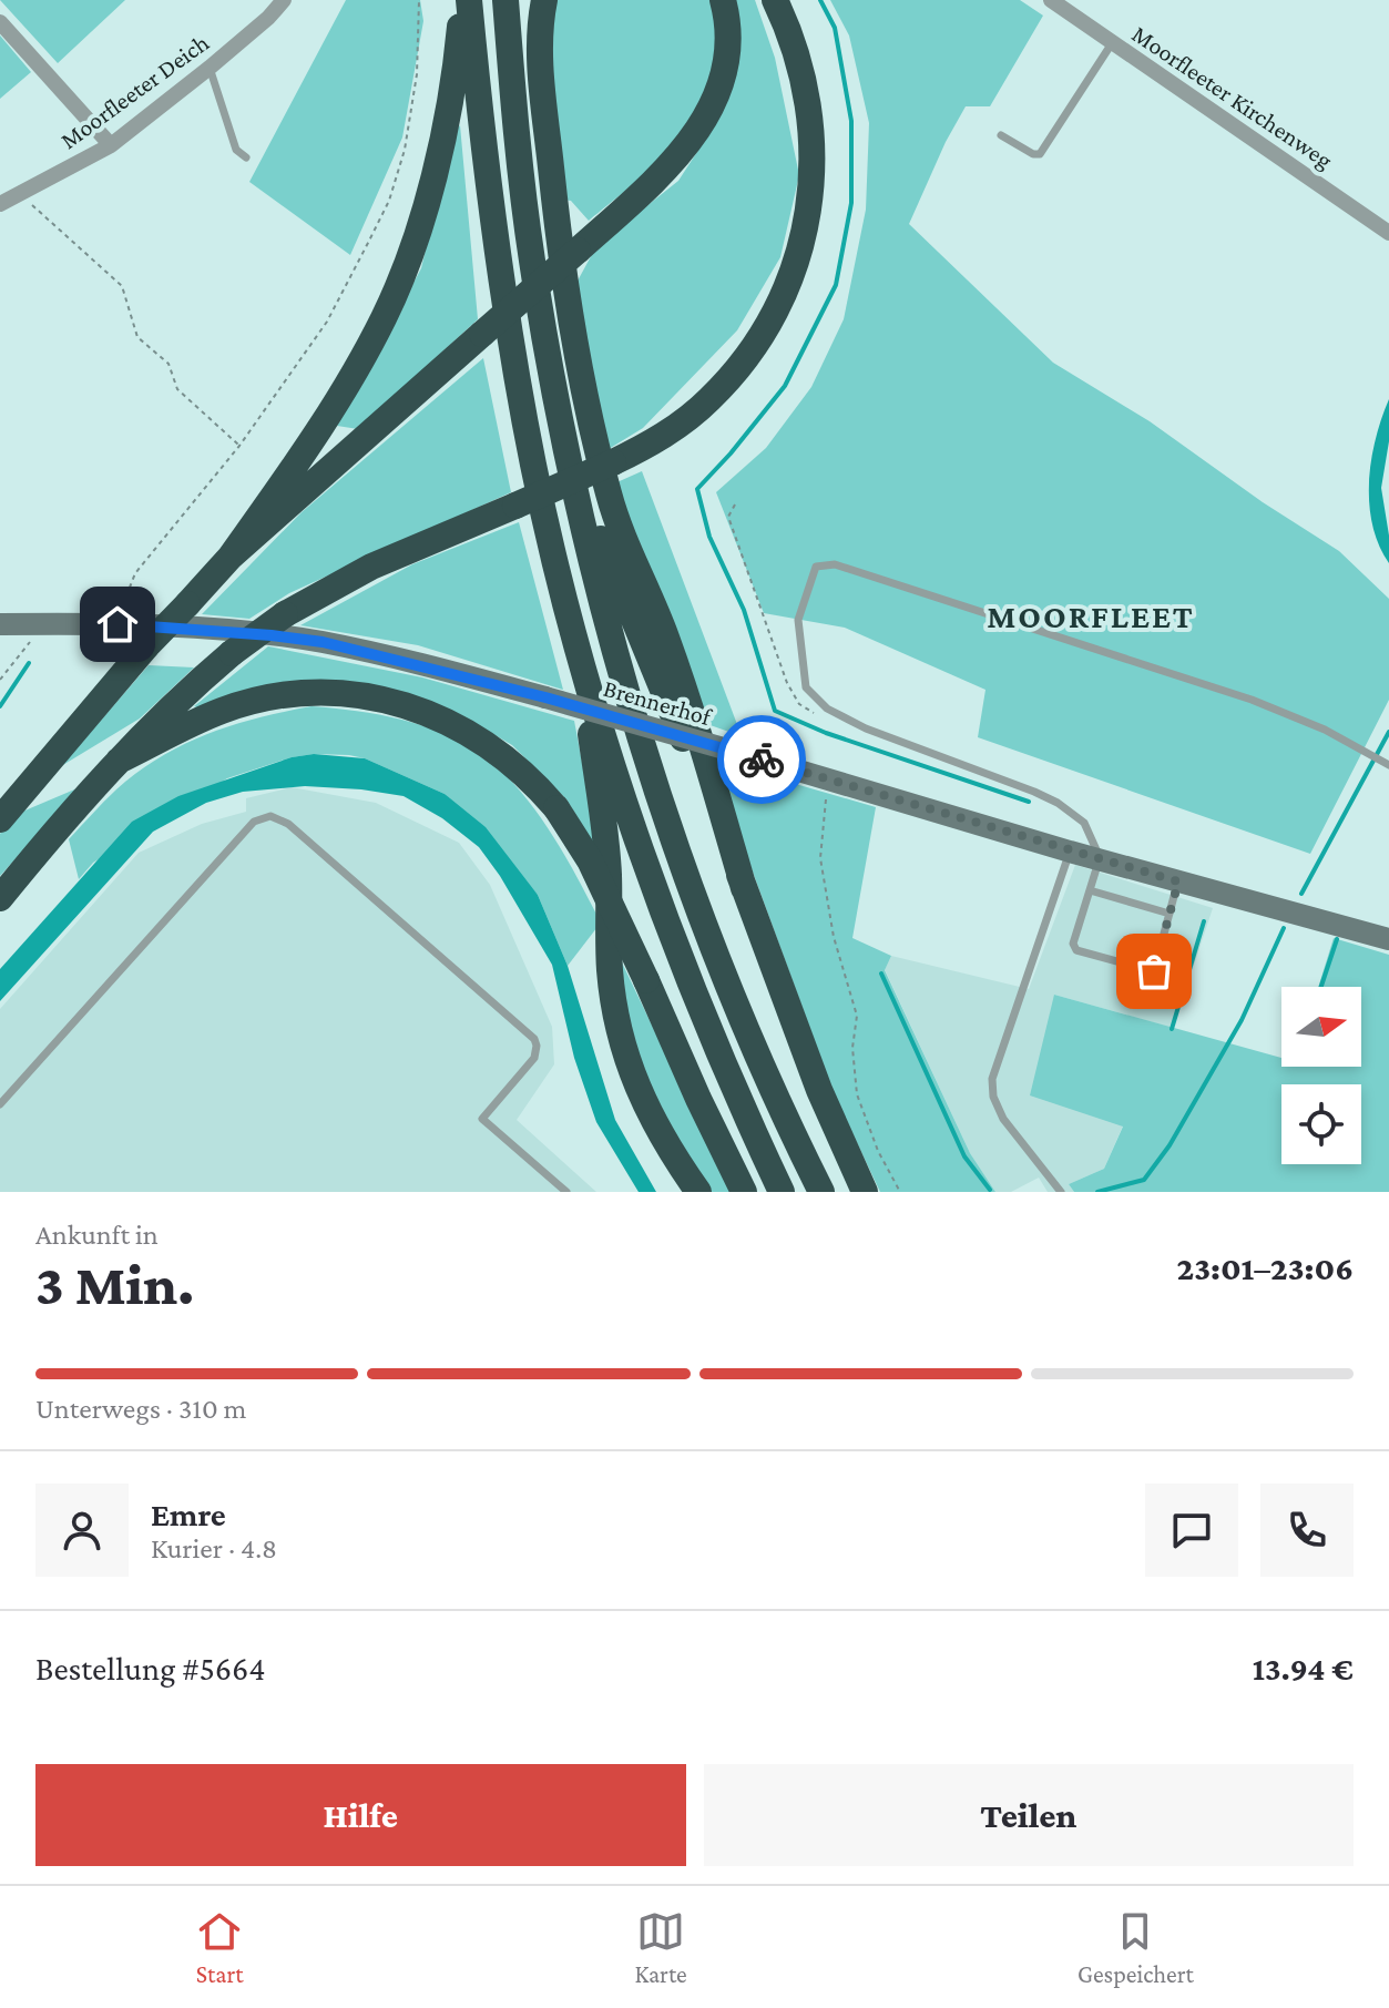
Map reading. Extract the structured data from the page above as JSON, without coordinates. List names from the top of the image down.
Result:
{
  "streets": {
    "street": ["Moorfleeter Deich", "Moorfleeter Kirchenweg", "Brennerhof"]
  },
  "districts": ["MOORFLEET"],
  "north": "right",
  "page": {
    "heading": ["3 Min.", "Ankunft in", "23:01–23:06"],
    "panel": [
      "Emre",
      "Kurier · 4.8",
      "Bestellung #5664",
      "13.94 €"
    ],
    "bar": "Unterwegs · 310 m",
    "buttons": ["Hilfe", "Teilen"],
    "tabs": ["Start", "Karte", "Gespeichert"]
  }
}
